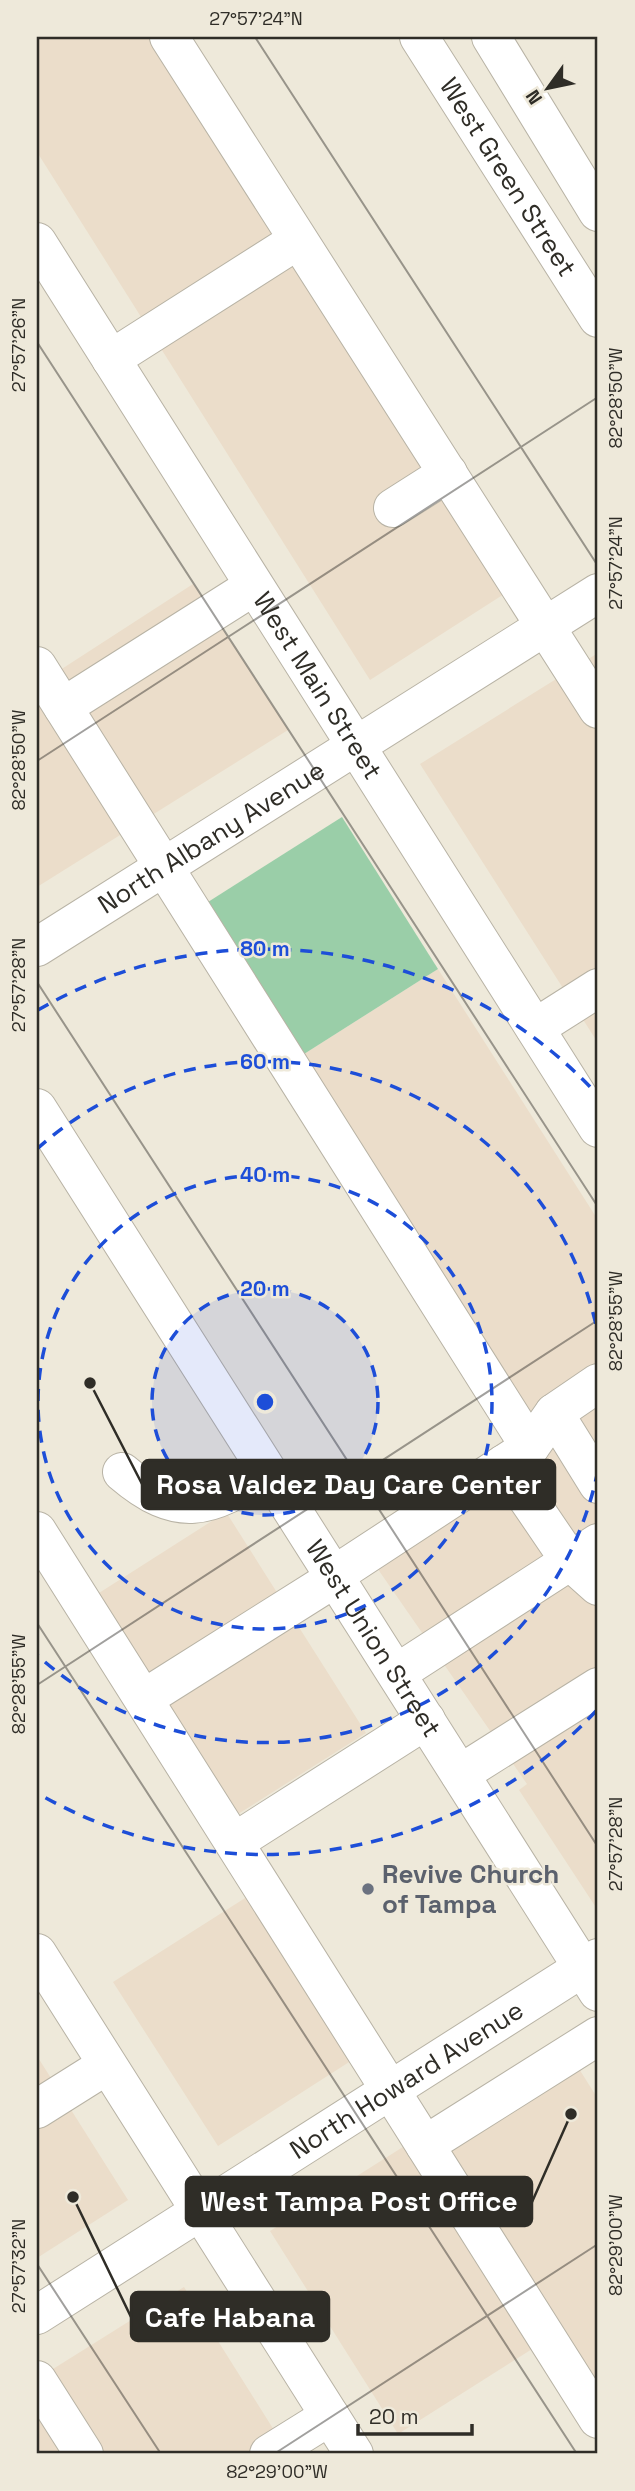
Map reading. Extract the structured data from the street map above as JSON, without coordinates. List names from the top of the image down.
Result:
{
  "streets": {
    "main road": [
      "West Green Street",
      "West Main Street",
      "North Albany Avenue",
      "West Union Street",
      "North Howard Avenue"
    ]
  },
  "crossings": [
    ["West Main Street", "North Albany Avenue"],
    ["West Union Street", "North Howard Avenue"]
  ],
  "places": [
    "Rosa Valdez Day Care Center",
    "Revive Church of Tampa",
    "West Tampa Post Office",
    "Cafe Habana"
  ],
  "scale_bar": "20 m",
  "north": "bottom left",
  "coordinates": [
    "27°57'24\"N",
    "27°57'26\"N",
    "82°28'50\"W",
    "27°57'28\"N",
    "82°28'55\"W",
    "82°29'00\"W",
    "27°57'32\"N"
  ],
  "rings": [
    "80 m",
    "60 m",
    "40 m",
    "20 m"
  ]
}
